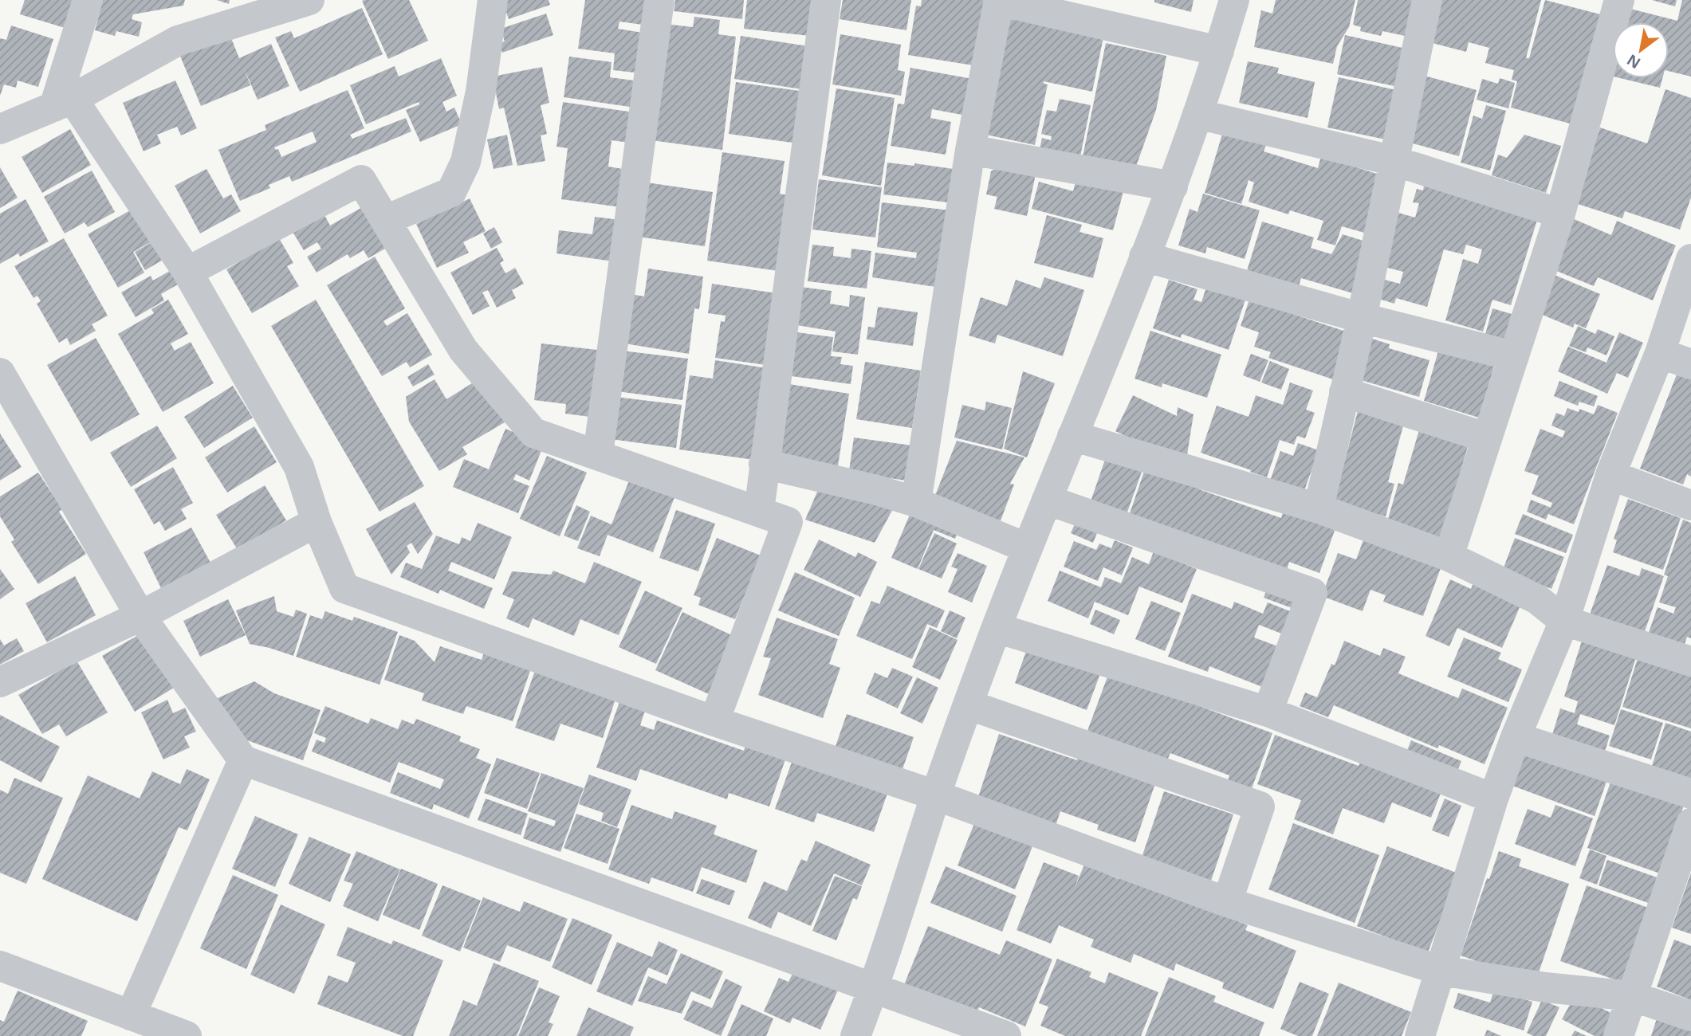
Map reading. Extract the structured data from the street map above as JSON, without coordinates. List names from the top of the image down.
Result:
{
  "north": "bottom left"
}
